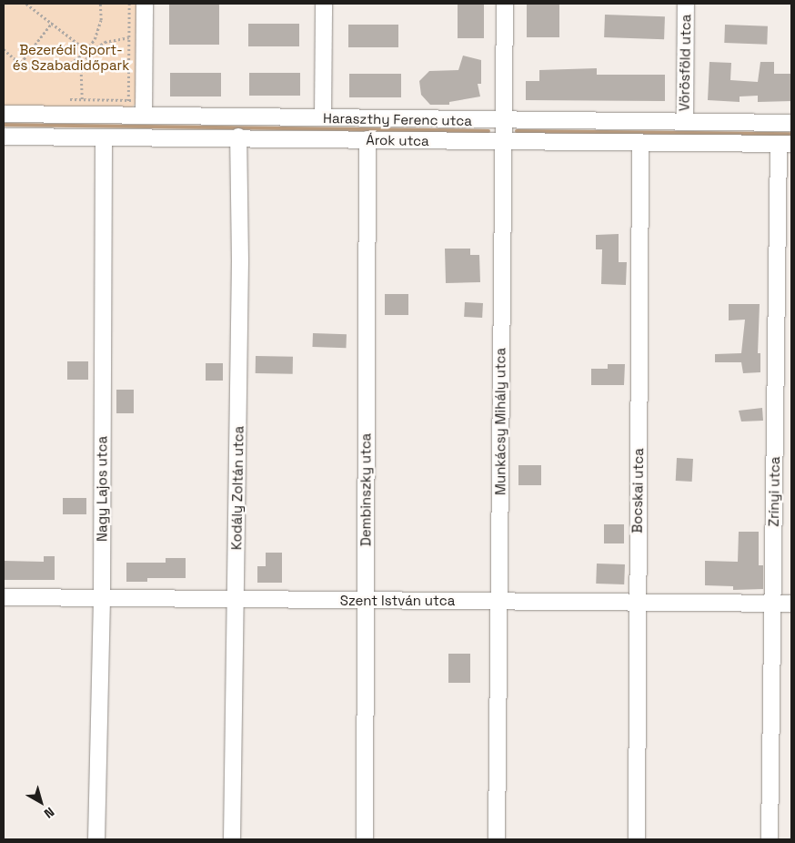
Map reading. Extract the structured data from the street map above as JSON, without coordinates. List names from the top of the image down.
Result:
{
  "streets": {
    "street": [
      "Vörösföld utca",
      "Haraszthy Ferenc utca",
      "Árok utca",
      "Munkácsy Mihály utca",
      "Kodály Zoltán utca",
      "Nagy Lajos utca",
      "Dembinszky utca",
      "Bocskai utca",
      "Zrínyi utca",
      "Szent István utca"
    ]
  },
  "crossings": [
    ["Vörösföld utca", "Haraszthy Ferenc utca"],
    ["Haraszthy Ferenc utca", "Munkácsy Mihály utca"],
    ["Árok utca", "Munkácsy Mihály utca"],
    ["Árok utca", "Kodály Zoltán utca"],
    ["Árok utca", "Nagy Lajos utca"],
    ["Árok utca", "Dembinszky utca"],
    ["Árok utca", "Bocskai utca"],
    ["Árok utca", "Zrínyi utca"],
    ["Munkácsy Mihály utca", "Szent István utca"],
    ["Kodály Zoltán utca", "Szent István utca"],
    ["Nagy Lajos utca", "Szent István utca"],
    ["Dembinszky utca", "Szent István utca"],
    ["Bocskai utca", "Szent István utca"],
    ["Zrínyi utca", "Szent István utca"]
  ],
  "parks": ["Bezerédi Sport- és Szabadidőpark"],
  "north": "bottom right"
}
